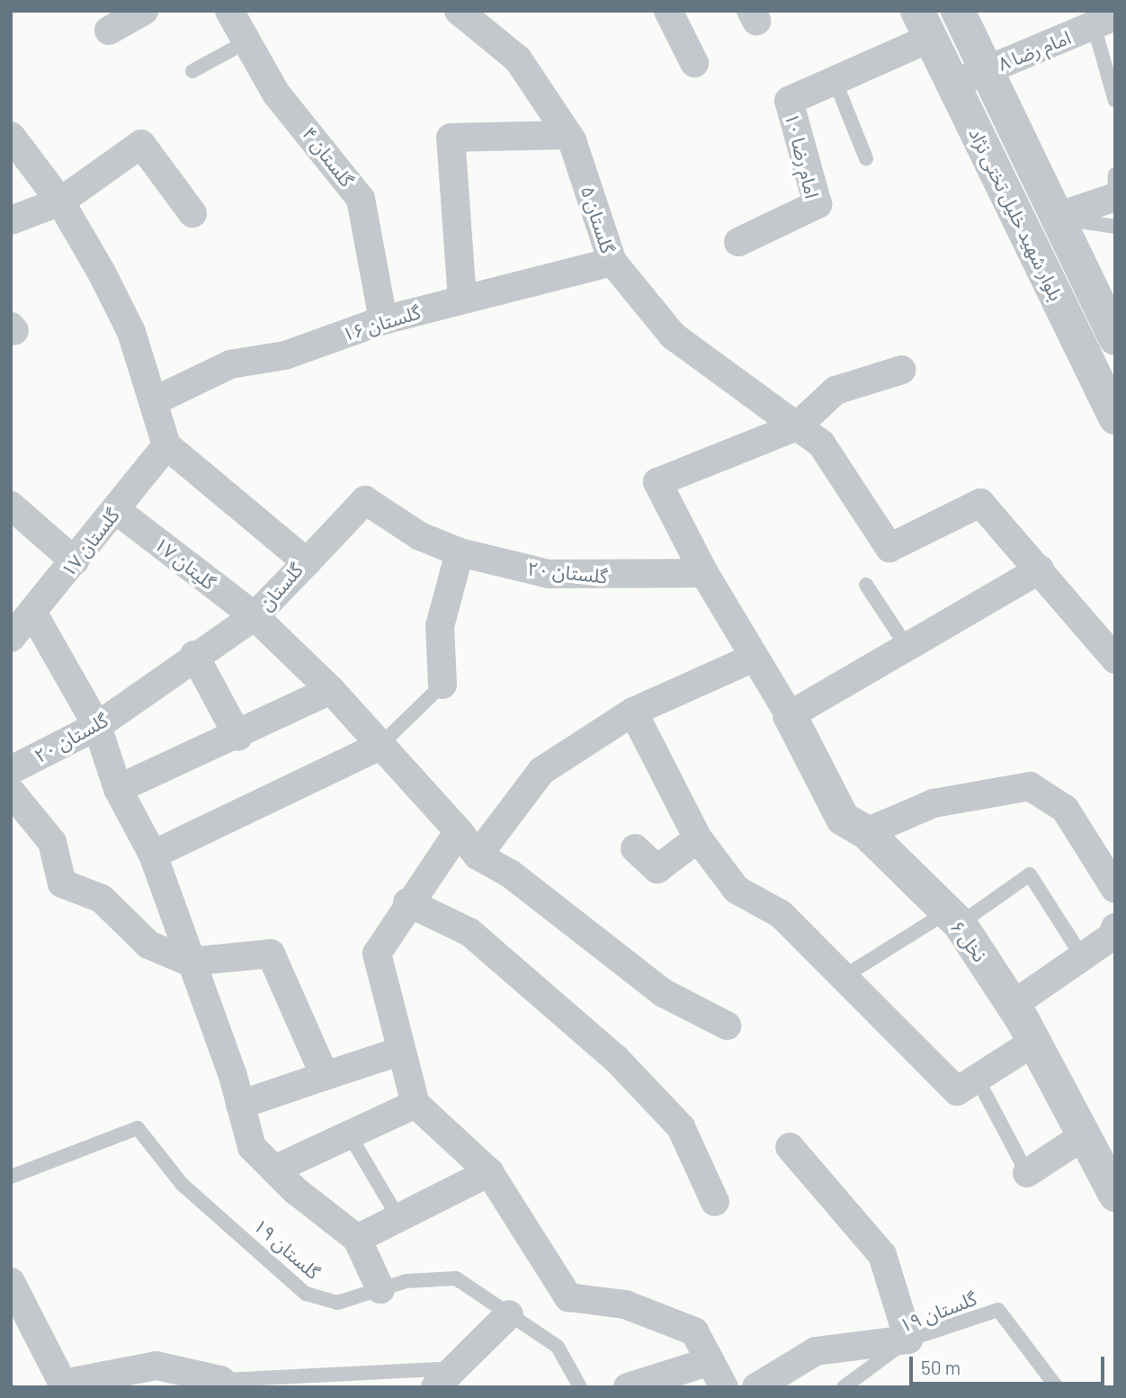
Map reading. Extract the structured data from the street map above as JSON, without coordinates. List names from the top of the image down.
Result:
{
  "streets": {
    "street": [
      "امام رضا ۸",
      "امام رضا ۱۰",
      "گلستان ۴",
      "بلوار شهید خلیل تختی نژاد",
      "گلستان ۵",
      "گلستان ۱۶",
      "گلستان ۱۷",
      "گلیتان ۱۷",
      "گلستان ۲۰",
      "گلستان",
      "نخل ۶"
    ],
    "lane": ["گلستان ۱۹"]
  },
  "crossings": [
    ["امام رضا ۸", "بلوار شهید خلیل تختی نژاد"],
    ["امام رضا ۱۰", "بلوار شهید خلیل تختی نژاد"],
    ["گلستان ۴", "گلستان ۱۶"],
    ["گلستان ۵", "گلستان ۱۶"],
    ["گلستان ۱۷", "گلیتان ۱۷"],
    ["گلستان ۱۷", "گلستان"],
    ["گلیتان ۱۷", "گلستان ۲۰"],
    ["گلیتان ۱۷", "گلستان"],
    ["گلستان ۲۰", "گلستان"]
  ],
  "scale_bar": "50 m"
}
